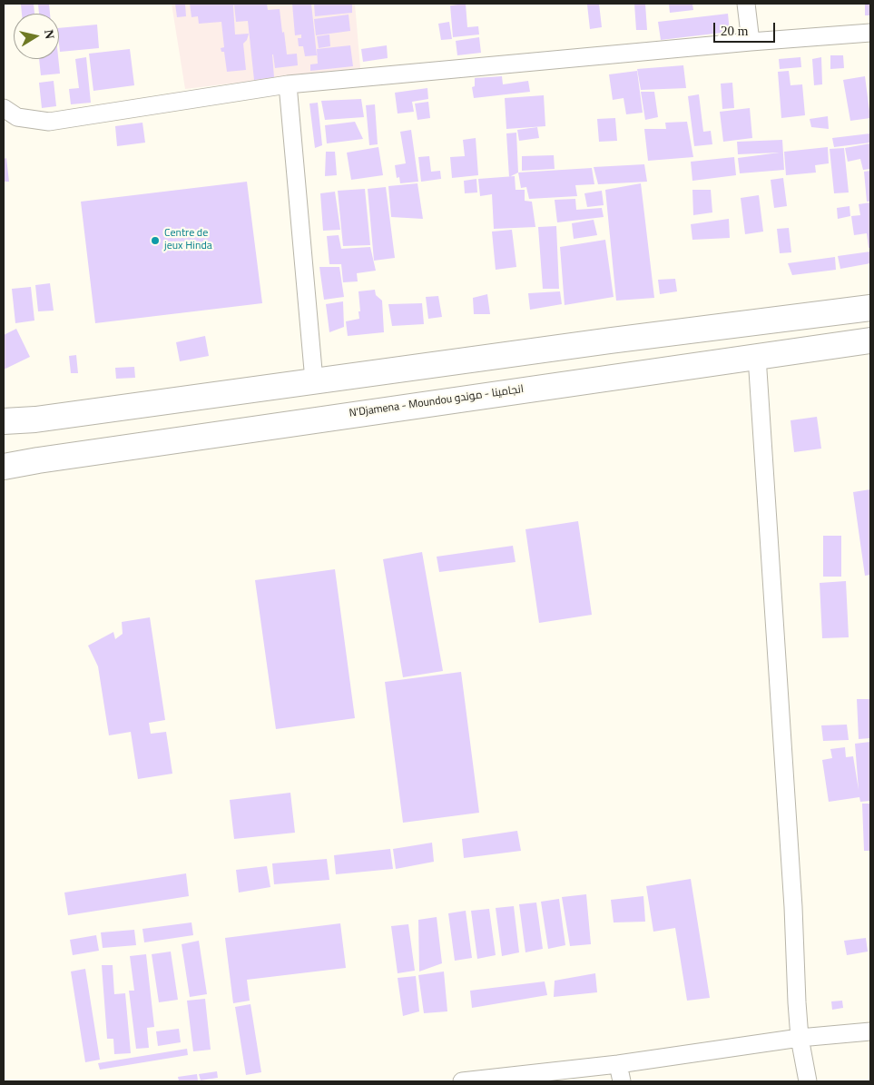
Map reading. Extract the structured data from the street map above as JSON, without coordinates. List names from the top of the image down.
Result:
{
  "streets": {
    "main road": ["N'Djamena - Moundou انجامينا - موندو"]
  },
  "places": ["Centre de jeux Hinda"],
  "scale_bar": "20 m",
  "north": "right"
}
